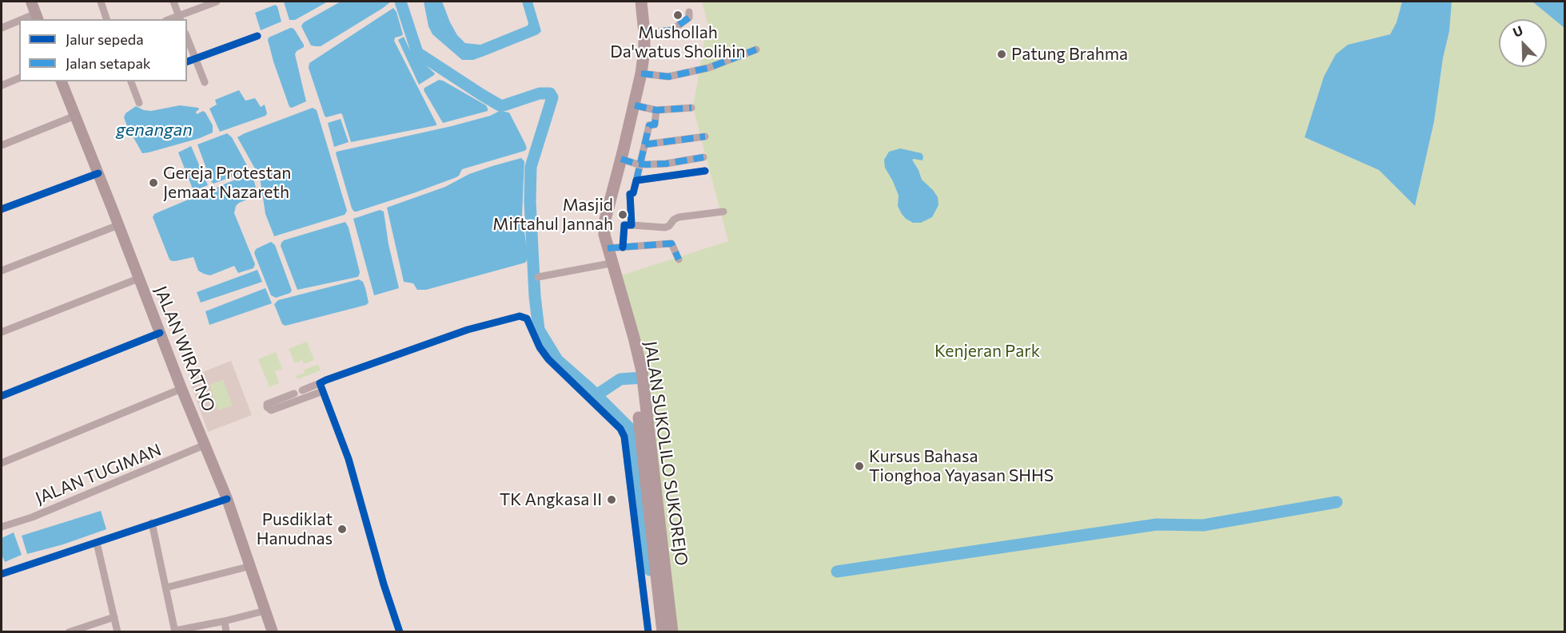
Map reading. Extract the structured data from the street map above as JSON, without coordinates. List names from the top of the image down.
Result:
{
  "streets": {
    "main road": ["JALAN WIRATNO", "JALAN SUKOLILO SUKOREJO"],
    "street": ["JALAN TUGIMAN"]
  },
  "crossings": [
    ["JALAN WIRATNO", "JALAN TUGIMAN"]
  ],
  "water": ["genangan"],
  "parks": ["Kenjeran Park"],
  "places": [
    "Mushollah Da'watus Sholihin",
    "Patung Brahma",
    "Gereja Protestan Jemaat Nazareth",
    "Masjid Miftahul Jannah",
    "Kursus Bahasa Tionghoa Yayasan SHHS",
    "TK Angkasa II",
    "Pusdiklat Hanudnas"
  ],
  "legend": ["Jalur sepeda", "Jalan setapak"],
  "north": "top left"
}
